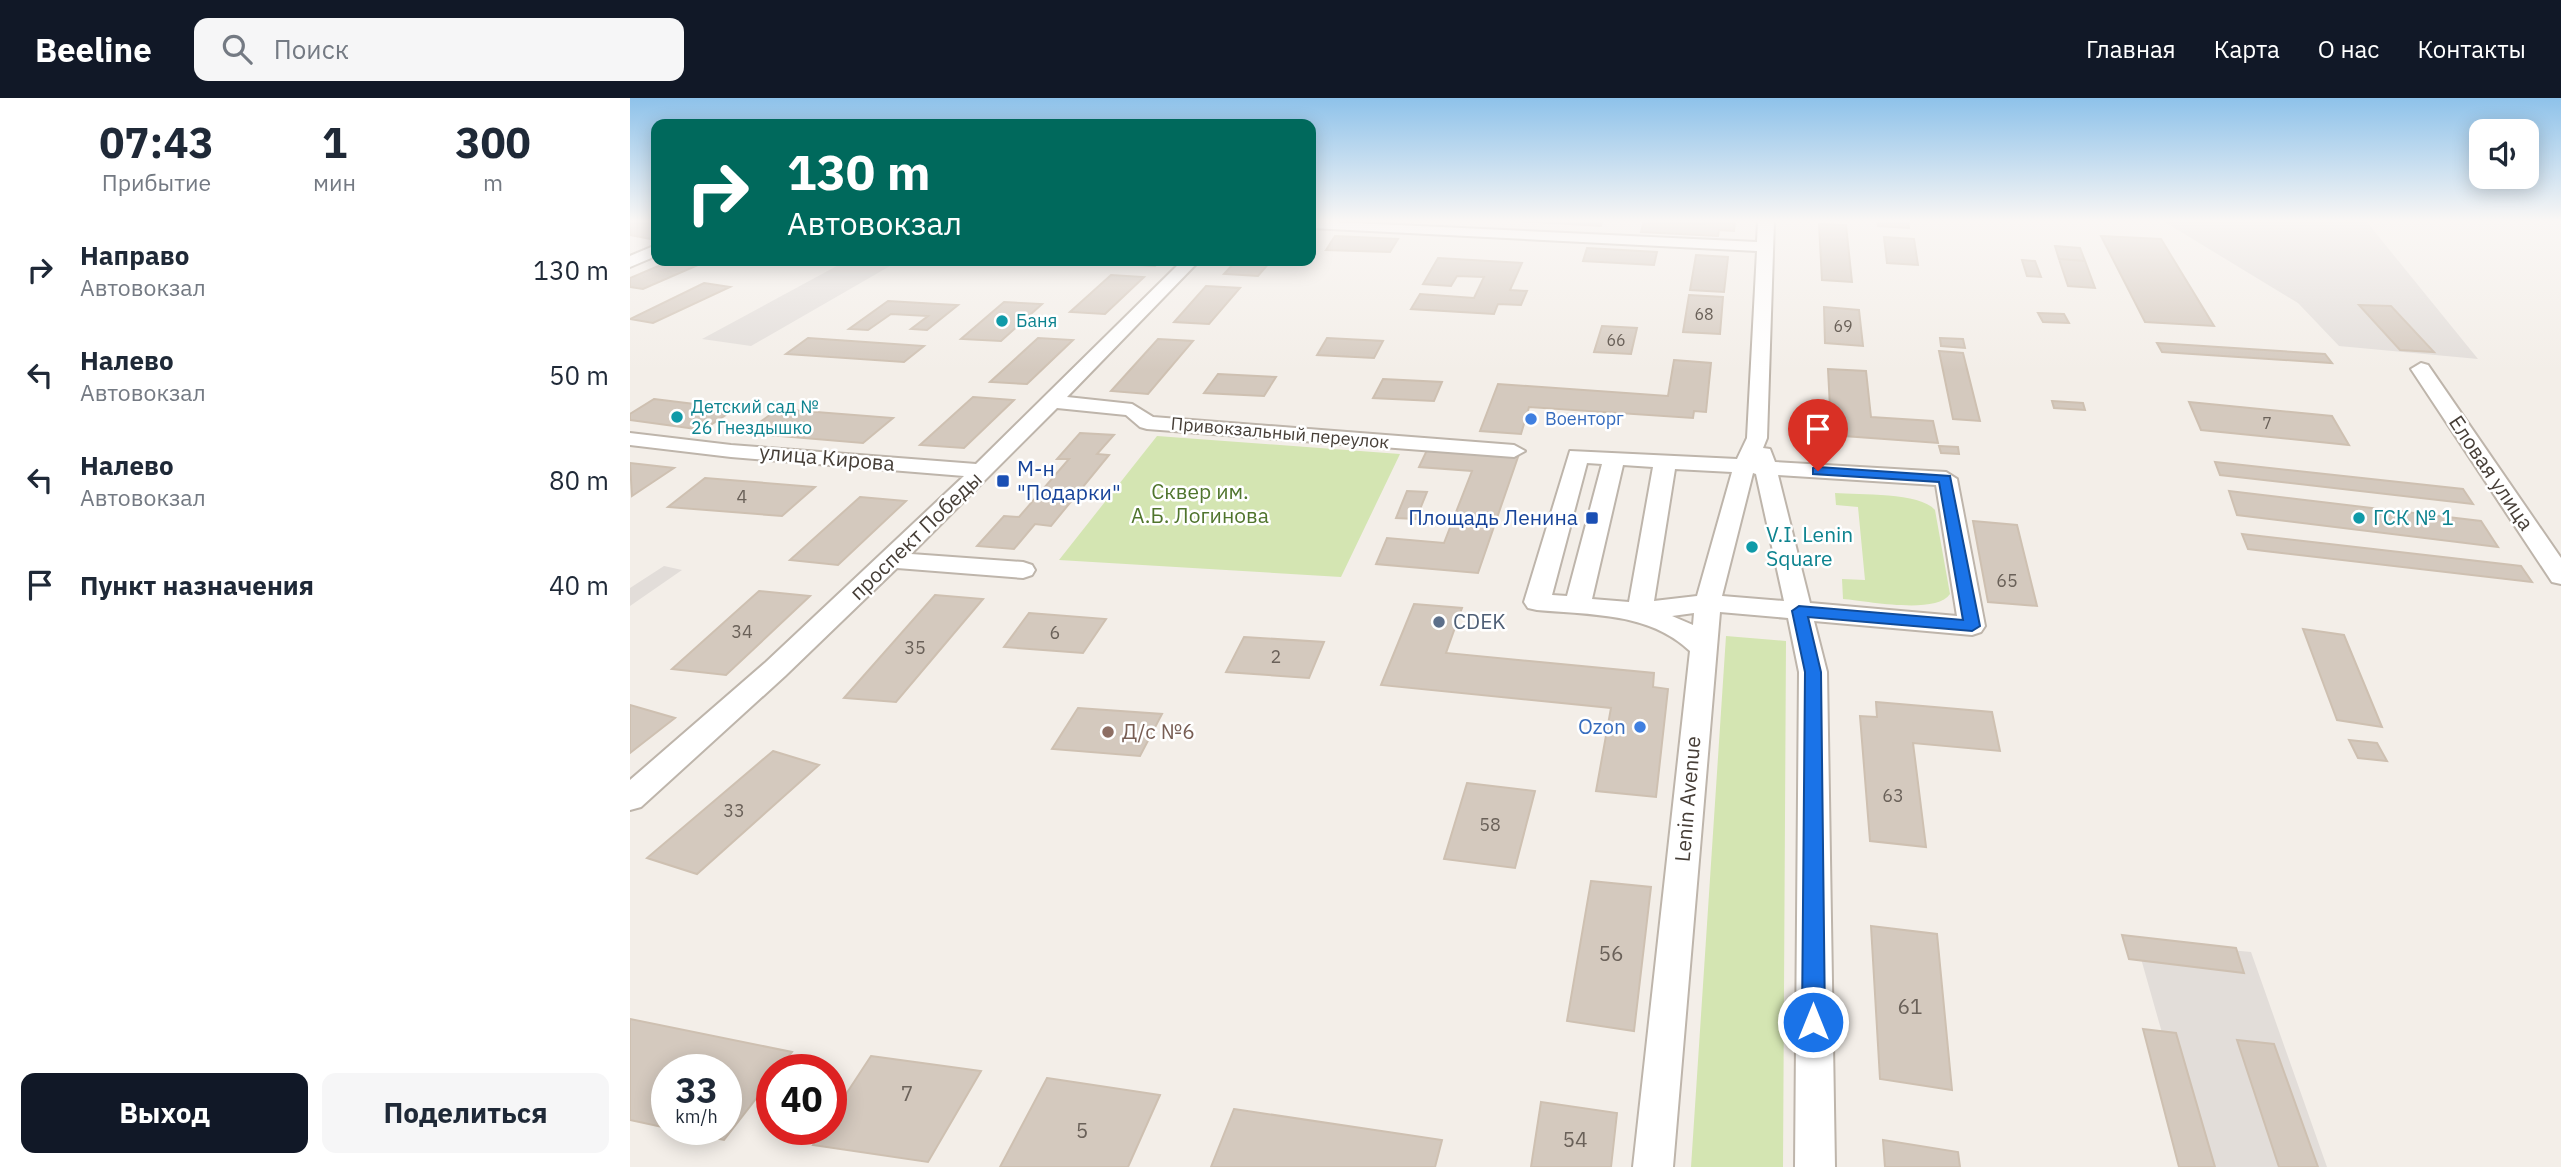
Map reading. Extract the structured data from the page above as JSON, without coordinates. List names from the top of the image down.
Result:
{
  "streets": {
    "street": [
      "Привокзальный переулок",
      "улица Кирова",
      "Еловая улица",
      "проспект Победы",
      "Lenin Avenue"
    ]
  },
  "crossings": [
    ["Привокзальный переулок", "проспект Победы"],
    ["улица Кирова", "проспект Победы"]
  ],
  "parks": ["Сквер им. А.Б. Логинова"],
  "places": {
    "other": [
      "Баня",
      "Детский сад № 26 Гнездышко",
      "Военторг",
      "ГСК № 1",
      "V.I. Lenin Square",
      "CDEK",
      "Ozon",
      "Д/с №6"
    ],
    "transit": ["М-н \"Подарки\"", "Площадь Ленина"]
  },
  "house_numbers": [
    "68",
    "69",
    "66",
    "7",
    "4",
    "65",
    "34",
    "6",
    "35",
    "2",
    "63",
    "33",
    "58",
    "56",
    "61",
    "7",
    "5",
    "54"
  ],
  "page": {
    "header": "Beeline",
    "search": "Поиск",
    "nav": [
      "Главная",
      "Карта",
      "О нас",
      "Контакты"
    ],
    "eta": [
      "07:43",
      "Прибытие",
      "1",
      "мин",
      "300",
      "m"
    ],
    "turn": ["130 m", "Автовокзал"],
    "list": [
      {
        "name": "Направо",
        "note": "Автовокзал",
        "value": "130 m"
      },
      {
        "name": "Налево",
        "note": "Автовокзал",
        "value": "50 m"
      },
      {
        "name": "Налево",
        "note": "Автовокзал",
        "value": "80 m"
      },
      {
        "name": "Пункт назначения",
        "value": "40 m"
      }
    ],
    "speed": "33 km/h",
    "limit": "40",
    "buttons": ["Выход", "Поделиться"]
  }
}
